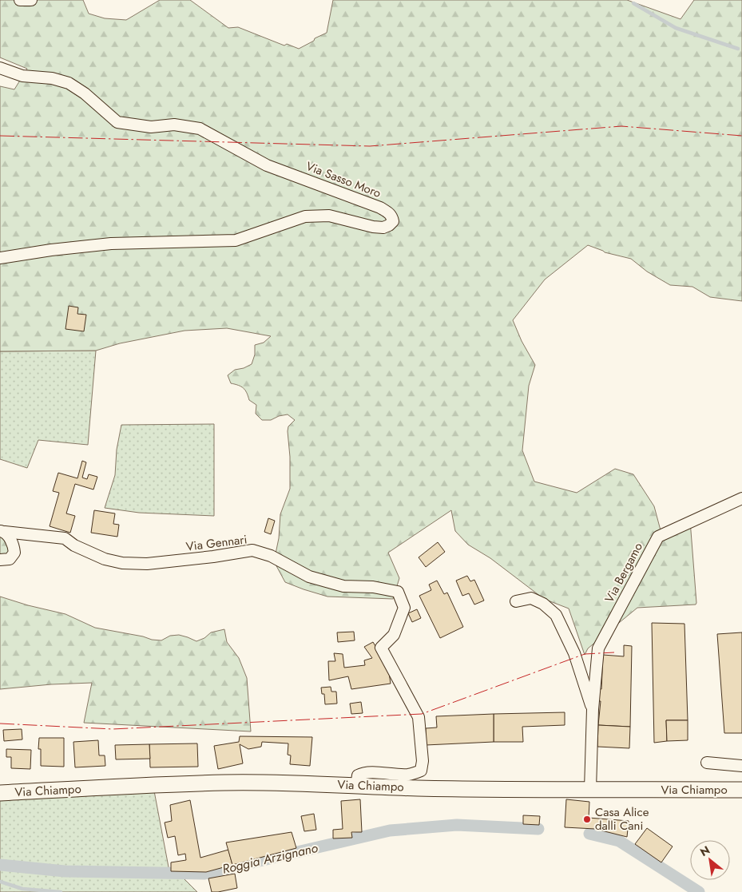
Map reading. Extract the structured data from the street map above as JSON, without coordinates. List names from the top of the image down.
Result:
{
  "streets": {
    "main road": ["Via Chiampo"],
    "street": ["Via Sasso Moro", "Via Gennari", "Via Bergamo"]
  },
  "crossings": [
    ["Via Gennari", "Via Chiampo"],
    ["Via Bergamo", "Via Chiampo"]
  ],
  "water": ["Roggia Arzignano"],
  "places": ["Casa Alice dalli Cani"],
  "north": "top left"
}
